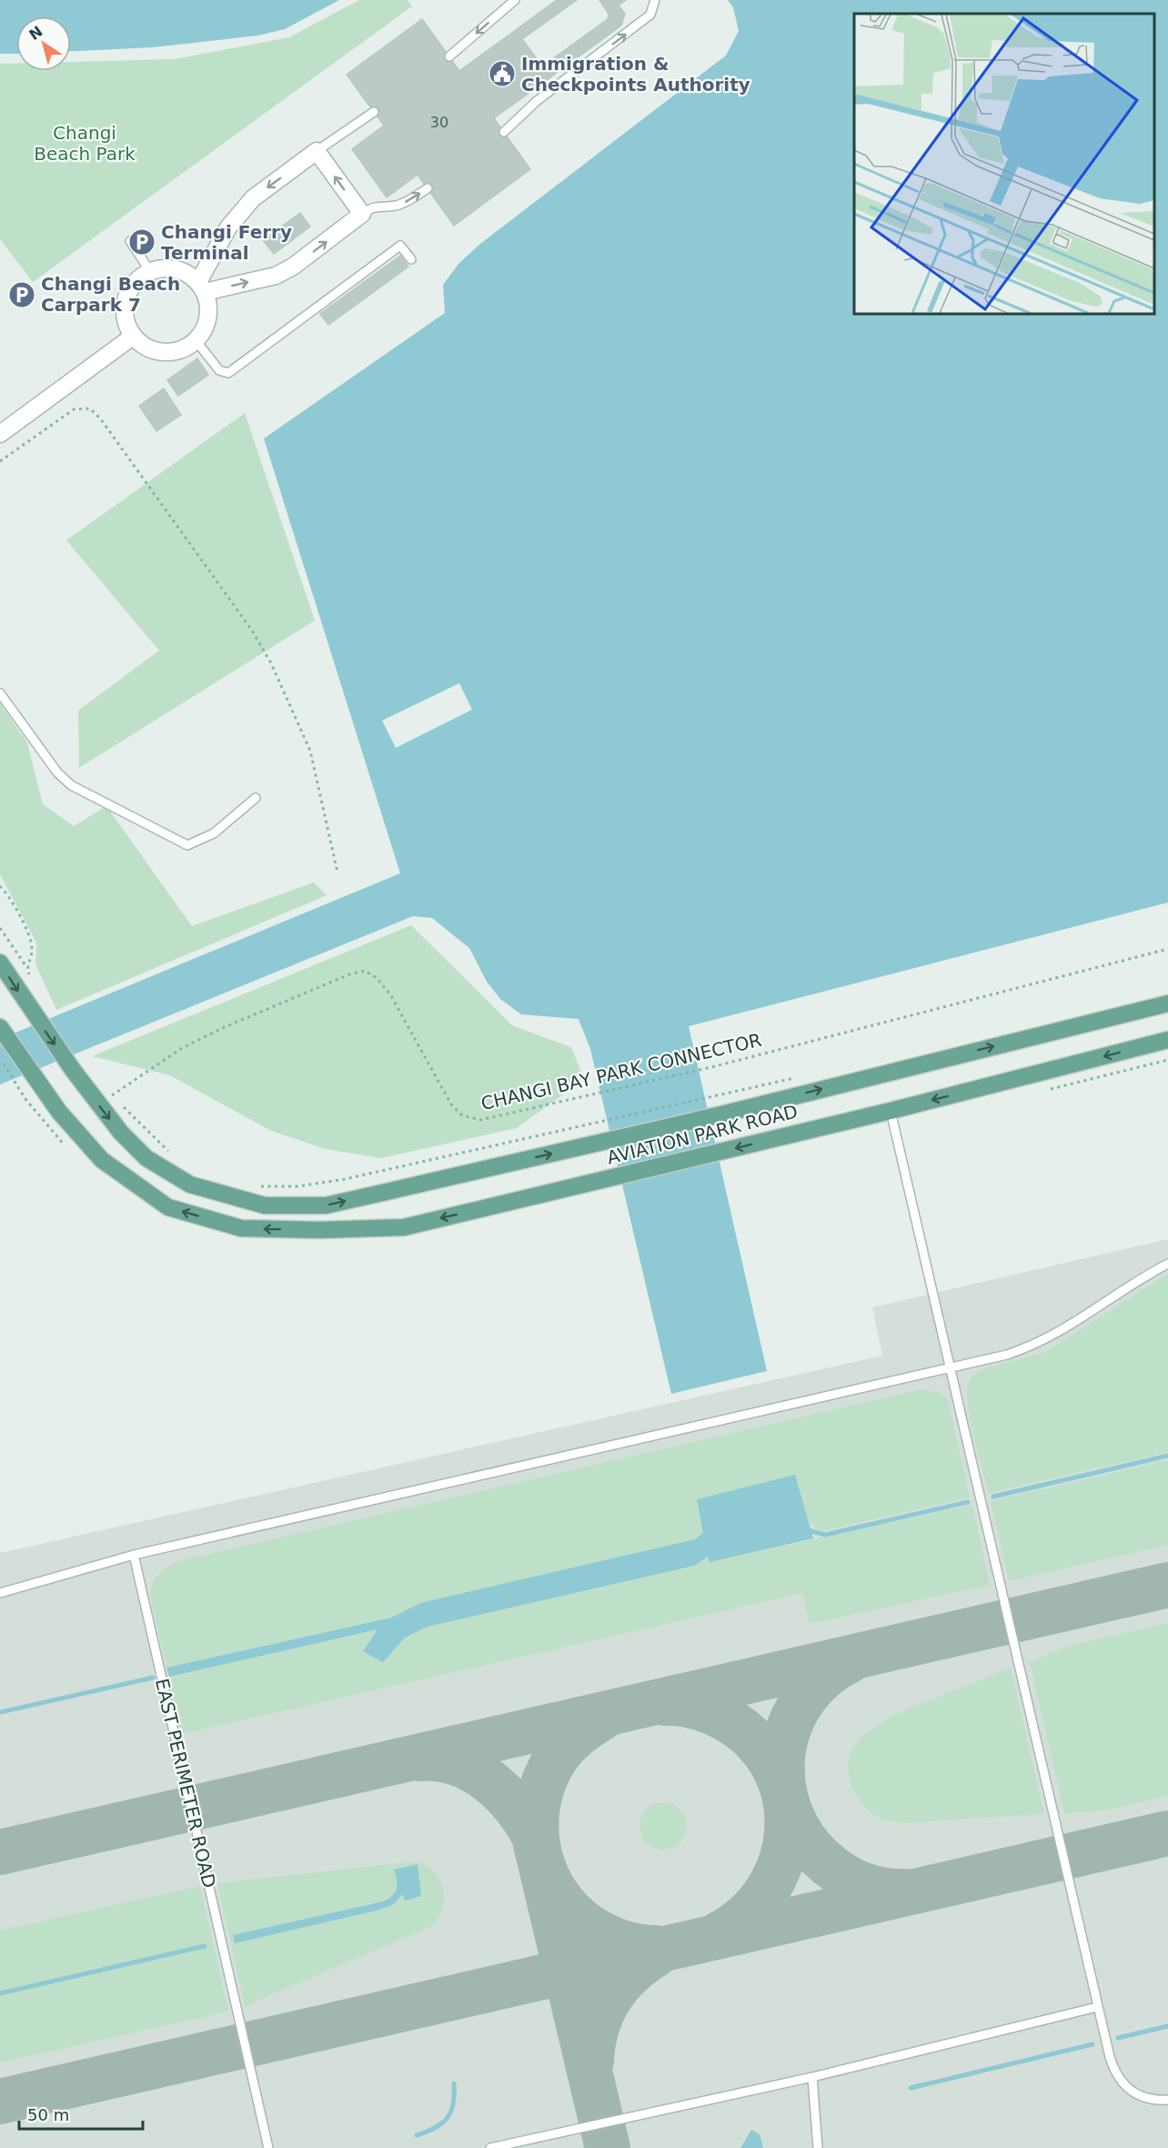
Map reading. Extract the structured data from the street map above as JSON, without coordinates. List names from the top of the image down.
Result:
{
  "streets": {
    "main road": ["AVIATION PARK ROAD"],
    "lane": ["EAST PERIMETER ROAD"],
    "path": ["CHANGI BAY PARK CONNECTOR"]
  },
  "parks": ["Changi Beach Park"],
  "places": {
    "public building": ["Immigration & Checkpoints Authority"],
    "parking": ["Changi Ferry Terminal", "Changi Beach Carpark 7"]
  },
  "house_numbers": ["30"],
  "scale_bar": "50 m",
  "north": "top left"
}
